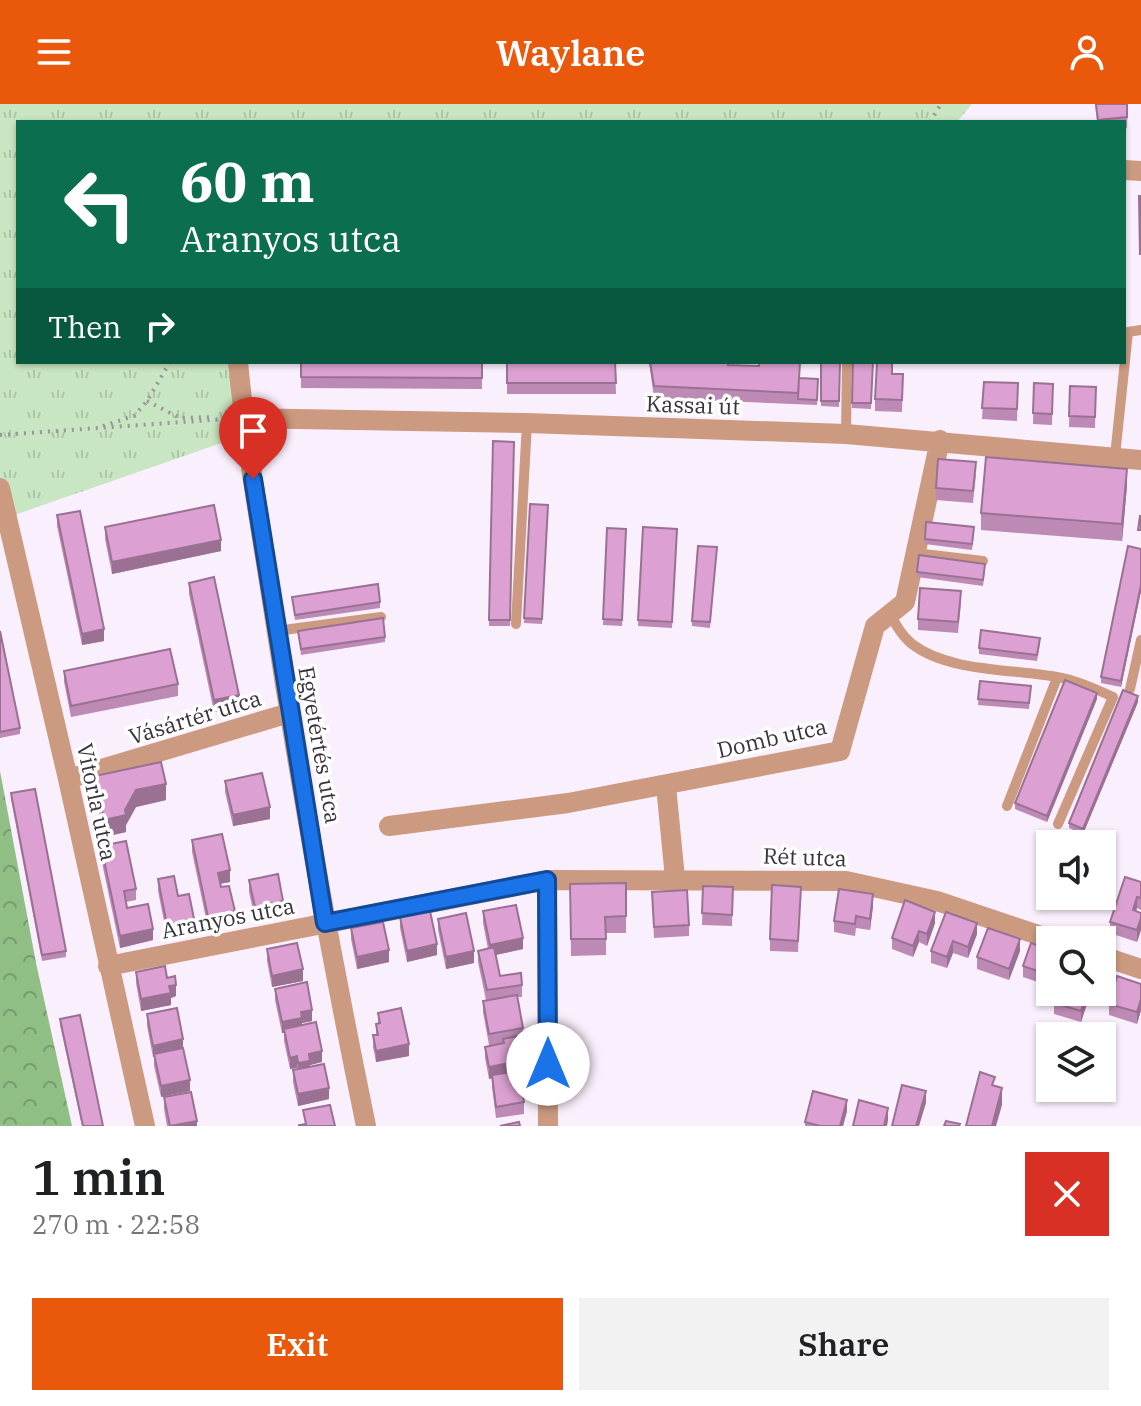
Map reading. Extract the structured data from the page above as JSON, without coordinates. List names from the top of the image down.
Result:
{
  "streets": {
    "street": [
      "Kassai út",
      "Vásártér utca",
      "Domb utca",
      "Egyetértés utca",
      "Vitorla utca",
      "Rét utca",
      "Aranyos utca"
    ]
  },
  "crossings": [
    ["Kassai út", "Domb utca"],
    ["Kassai út", "Egyetértés utca"],
    ["Vásártér utca", "Egyetértés utca"],
    ["Vásártér utca", "Vitorla utca"],
    ["Egyetértés utca", "Aranyos utca"],
    ["Vitorla utca", "Aranyos utca"],
    ["Rét utca", "Aranyos utca"]
  ],
  "page": {
    "header": "Waylane",
    "turn": ["60 m", "Aranyos utca"],
    "then": "Then",
    "heading": ["1 min", "270 m · 22:58"],
    "buttons": ["Exit", "Share"]
  }
}
